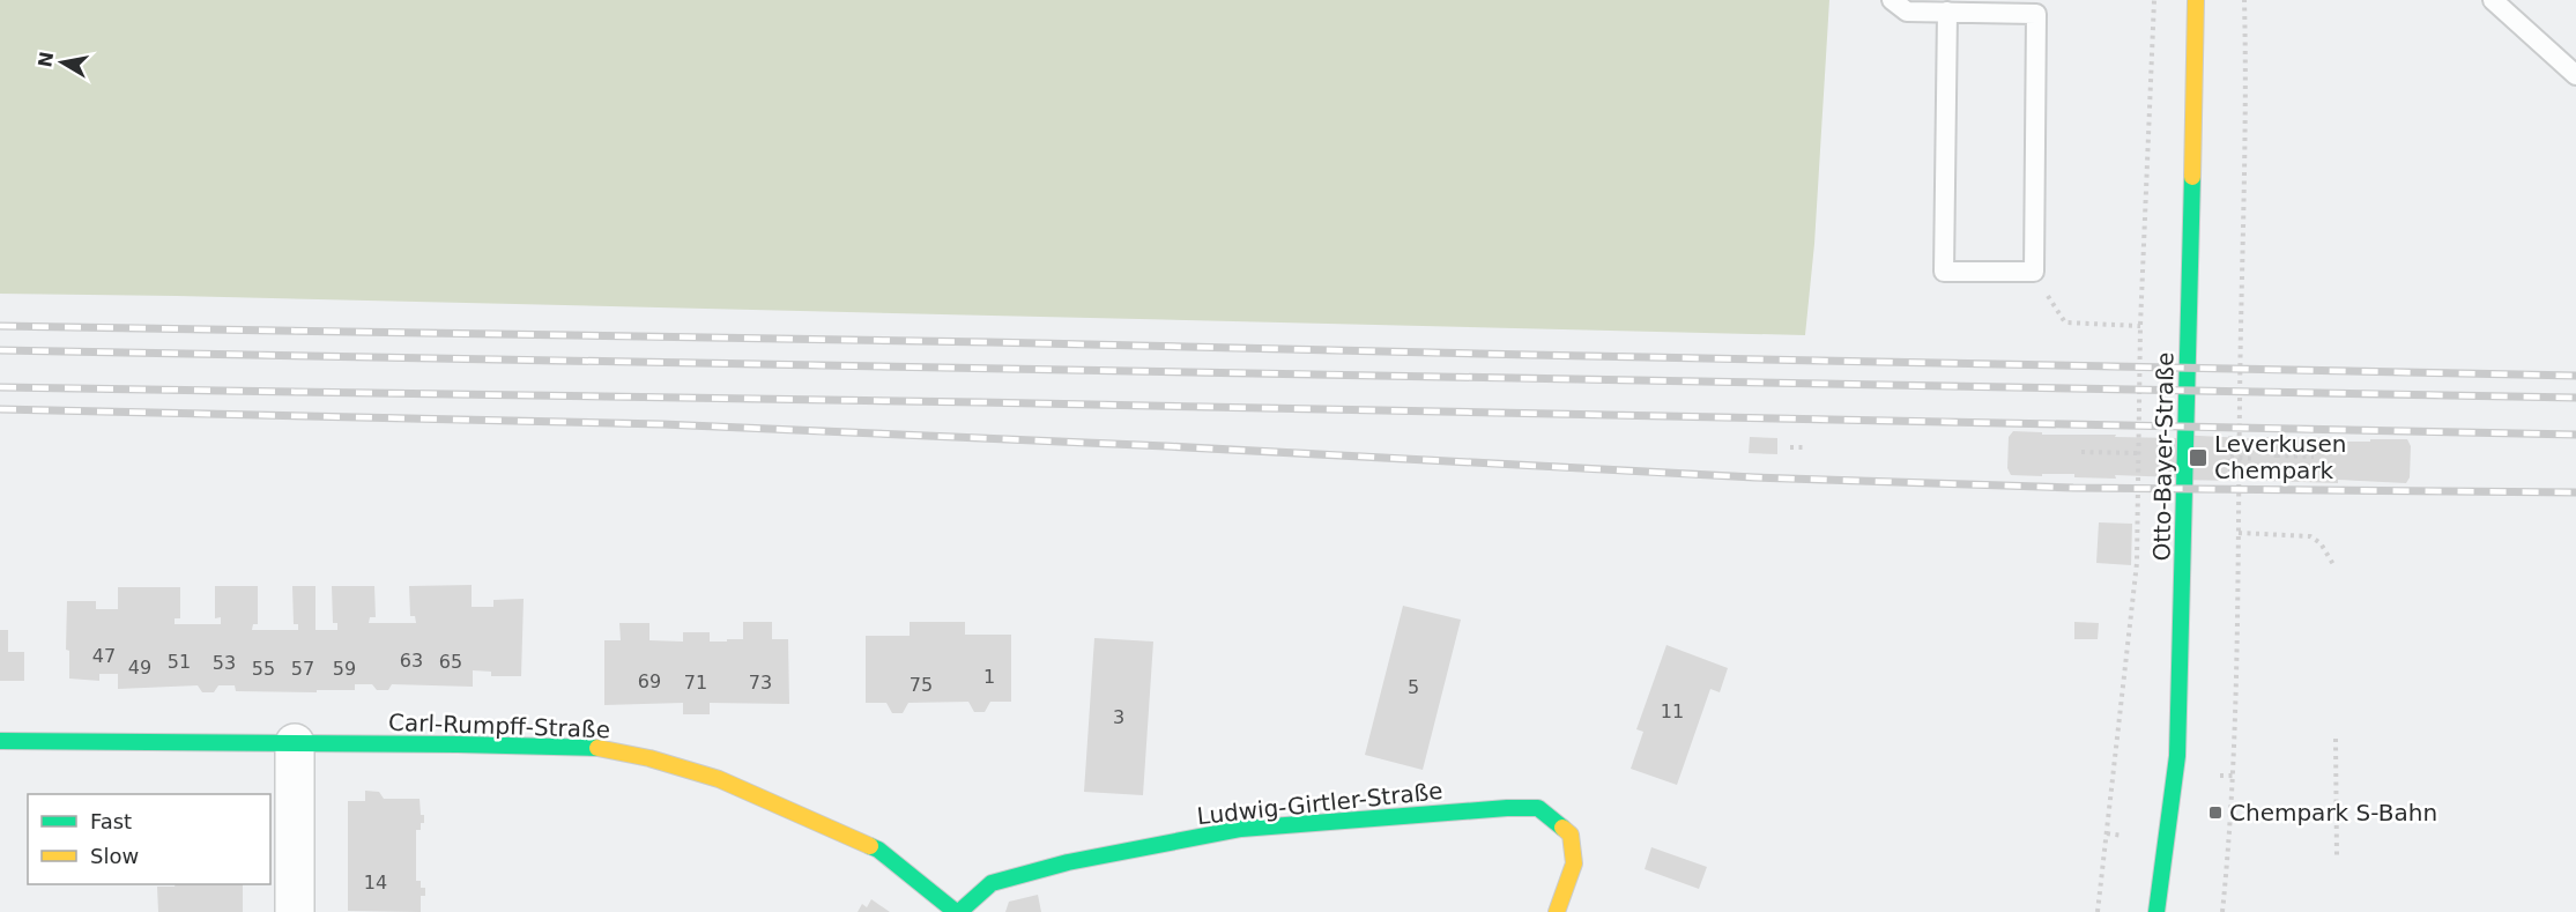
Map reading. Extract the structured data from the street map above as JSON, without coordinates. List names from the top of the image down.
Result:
{
  "streets": {
    "street": ["Otto-Bayer-Straße", "Carl-Rumpff-Straße", "Ludwig-Girtler-Straße"]
  },
  "crossings": [
    ["Carl-Rumpff-Straße", "Ludwig-Girtler-Straße"]
  ],
  "places": {
    "transit": ["Leverkusen Chempark", "Chempark S-Bahn"]
  },
  "house_numbers": [
    "47",
    "63",
    "51",
    "65",
    "53",
    "49",
    "55",
    "57",
    "59",
    "1",
    "69",
    "71",
    "73",
    "75",
    "5",
    "11",
    "3",
    "14"
  ],
  "legend": ["Fast", "Slow"],
  "north": "left"
}
